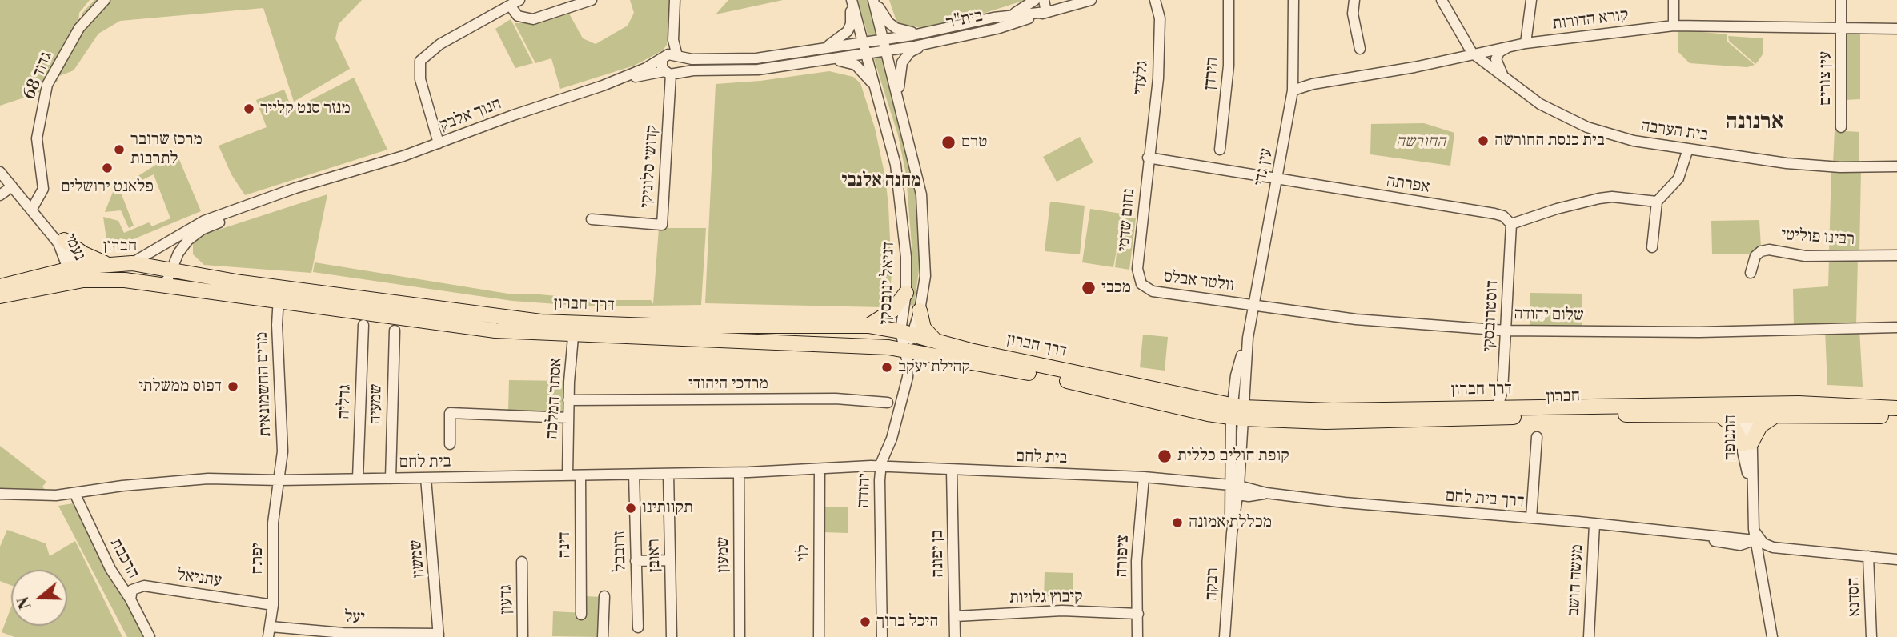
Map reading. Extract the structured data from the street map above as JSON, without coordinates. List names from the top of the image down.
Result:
{
  "streets": {
    "highway": ["חברון", "דרך חברון"],
    "street": [
      "בית\"ר",
      "קורא הדורות",
      "הירדן",
      "גדוד 68",
      "גלעדי",
      "עין צורים",
      "חנוך אלבק",
      "בית הערבה",
      "קדושי סלוניקי",
      "עין גדי",
      "אפרתה",
      "נחום שדמי",
      "רבינו פוליטי",
      "נעמי",
      "וולטר אבלס",
      "דניאל ינובסקי",
      "שלום יהודה",
      "דוסטרובסקי",
      "מרים החשמונאית",
      "מרדכי היהודי",
      "אסתר המלכה",
      "גדליה",
      "שמעיה",
      "התנופה",
      "בית לחם",
      "יהודה",
      "דרך בית לחם",
      "דינה",
      "זרובבל",
      "לוי",
      "בן יפונה",
      "שמעון",
      "ראובן",
      "ציפורה",
      "הרכבת",
      "יפתח",
      "שמשון",
      "עתניאל",
      "מעשה חושב",
      "רבקה",
      "הסדנא",
      "קיבוץ גלויות",
      "גדעון",
      "יעל"
    ]
  },
  "crossings": [
    ["בית\"ר", "חנוך אלבק"],
    ["בית\"ר", "דניאל ינובסקי"],
    ["קורא הדורות", "עין צורים"],
    ["קורא הדורות", "בית הערבה"],
    ["קורא הדורות", "עין גדי"],
    ["גדוד 68", "נעמי"],
    ["גלעדי", "אפרתה"],
    ["גלעדי", "נחום שדמי"],
    ["חנוך אלבק", "קדושי סלוניקי"],
    ["חנוך אלבק", "חברון"],
    ["חנוך אלבק", "דניאל ינובסקי"],
    ["חנוך אלבק", "דרך חברון"],
    ["עין גדי", "אפרתה"],
    ["עין גדי", "חברון"],
    ["עין גדי", "וולטר אבלס"],
    ["עין גדי", "דרך חברון"],
    ["עין גדי", "שלום יהודה"],
    ["עין גדי", "רבקה"],
    ["אפרתה", "נחום שדמי"],
    ["אפרתה", "דוסטרובסקי"],
    ["נחום שדמי", "וולטר אבלס"],
    ["חברון", "נעמי"],
    ["חברון", "דרך חברון"],
    ["חברון", "התנופה"],
    ["חברון", "רבקה"],
    ["וולטר אבלס", "שלום יהודה"],
    ["דניאל ינובסקי", "דרך חברון"],
    ["דניאל ינובסקי", "יהודה"],
    ["דרך חברון", "דוסטרובסקי"],
    ["דרך חברון", "מרים החשמונאית"],
    ["דרך חברון", "אסתר המלכה"],
    ["דרך חברון", "התנופה"],
    ["דרך חברון", "יהודה"],
    ["דרך חברון", "רבקה"],
    ["שלום יהודה", "דוסטרובסקי"],
    ["מרים החשמונאית", "בית לחם"],
    ["מרים החשמונאית", "יפתח"],
    ["מרדכי היהודי", "אסתר המלכה"],
    ["אסתר המלכה", "בית לחם"],
    ["גדליה", "בית לחם"],
    ["שמעיה", "בית לחם"],
    ["התנופה", "דרך בית לחם"],
    ["בית לחם", "יהודה"],
    ["בית לחם", "דרך בית לחם"],
    ["בית לחם", "דינה"],
    ["בית לחם", "זרובבל"],
    ["בית לחם", "לוי"],
    ["בית לחם", "בן יפונה"],
    ["בית לחם", "שמעון"],
    ["בית לחם", "ראובן"],
    ["בית לחם", "ציפורה"],
    ["בית לחם", "הרכבת"],
    ["בית לחם", "יפתח"],
    ["בית לחם", "שמשון"],
    ["בית לחם", "רבקה"],
    ["דרך בית לחם", "מעשה חושב"],
    ["דרך בית לחם", "רבקה"],
    ["בן יפונה", "קיבוץ גלויות"],
    ["ציפורה", "קיבוץ גלויות"],
    ["הרכבת", "עתניאל"],
    ["יפתח", "עתניאל"],
    ["יפתח", "יעל"],
    ["שמשון", "יעל"]
  ],
  "districts": ["ארנונה", "מחנה אלנבי"],
  "parks": ["החורשה"],
  "places": [
    "מנזר סנט קלייר",
    "בית כנסת החורשה",
    "טרם",
    "מרכז שרובר לתרבות",
    "פלאנט ירושלים",
    "מכבי",
    "קהילת יעקב",
    "דפוס ממשלתי",
    "קופת חולים כללית",
    "תקוותינו",
    "מכללת אמונה",
    "היכל ברוך"
  ],
  "north": "left"
}
